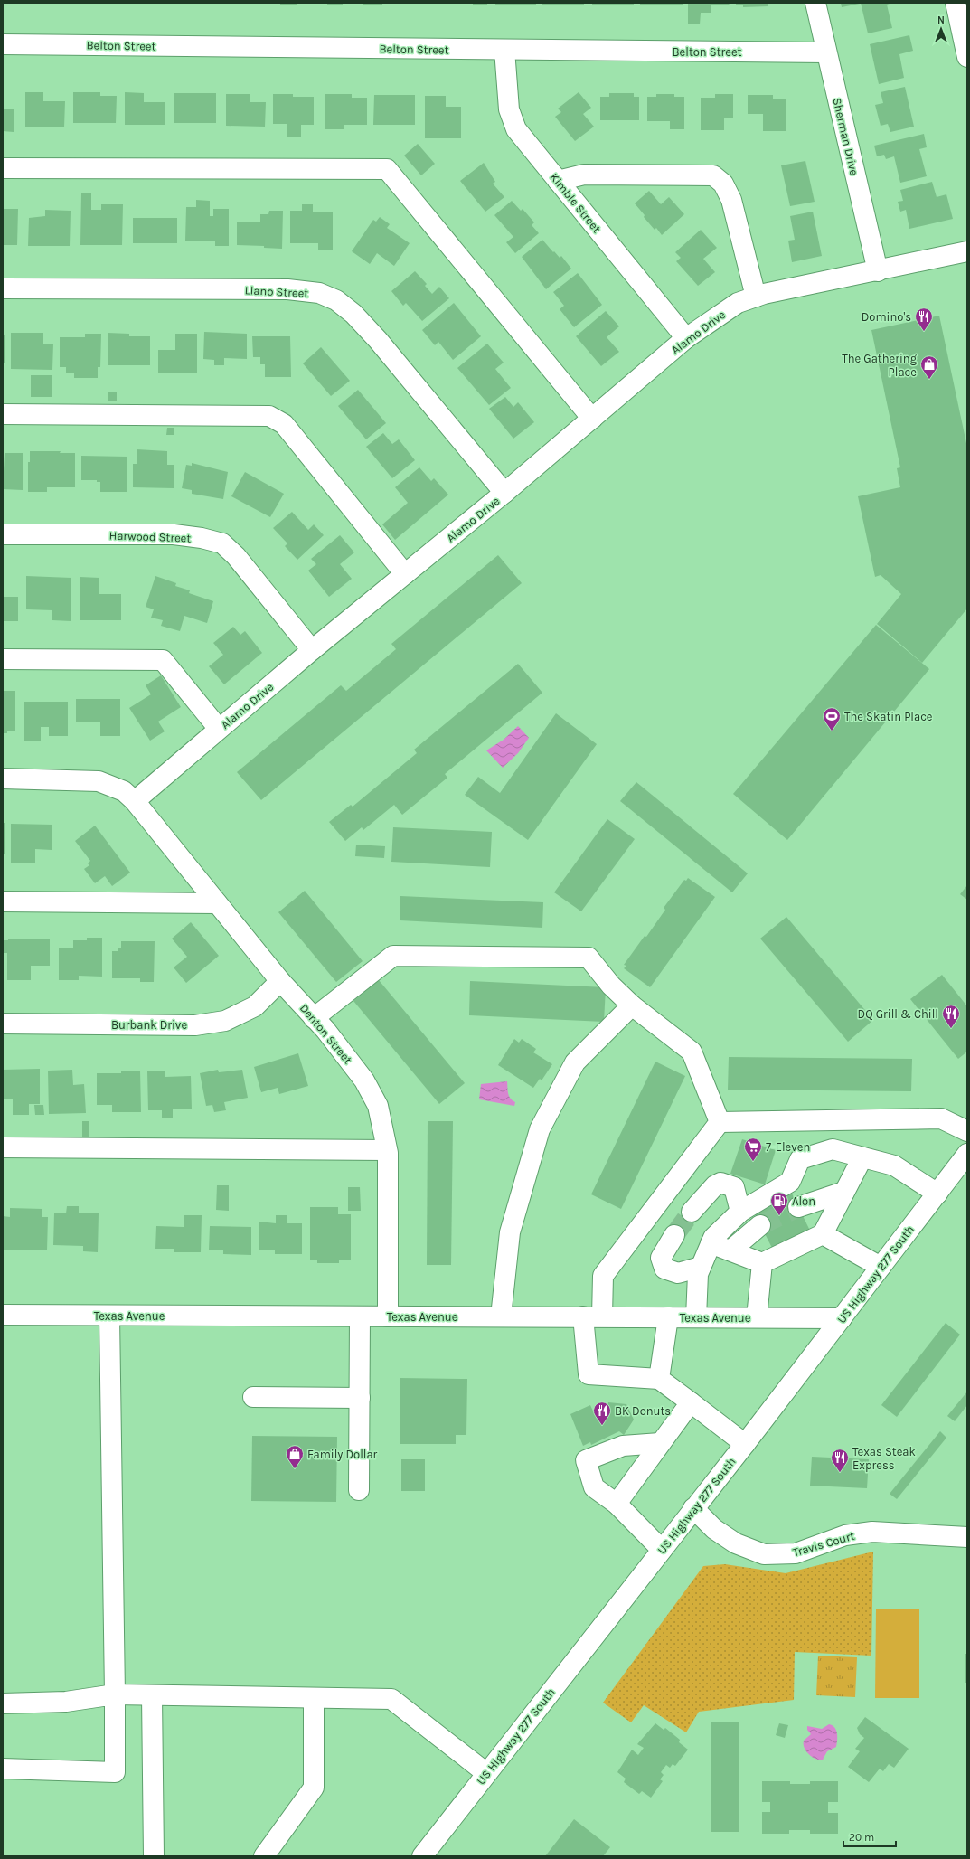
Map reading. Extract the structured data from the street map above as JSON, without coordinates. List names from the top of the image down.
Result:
{
  "streets": {
    "main road": [
      "Belton Street",
      "Sherman Drive",
      "Kimble Street",
      "Llano Street",
      "Alamo Drive",
      "Harwood Street",
      "Burbank Drive",
      "Denton Street",
      "US Highway 277 South",
      "Texas Avenue",
      "Travis Court"
    ]
  },
  "crossings": [
    ["Belton Street", "Sherman Drive"],
    ["Belton Street", "Kimble Street"],
    ["Sherman Drive", "Alamo Drive"],
    ["Kimble Street", "Alamo Drive"],
    ["Llano Street", "Alamo Drive"],
    ["Alamo Drive", "Harwood Street"],
    ["Alamo Drive", "Denton Street"],
    ["Burbank Drive", "Denton Street"],
    ["Denton Street", "Texas Avenue"],
    ["US Highway 277 South", "Texas Avenue"],
    ["US Highway 277 South", "Travis Court"]
  ],
  "places": {
    "restaurant": [
      "Domino's",
      "DQ Grill & Chill",
      "BK Donuts",
      "Texas Steak Express"
    ],
    "shop": ["The Gathering Place", "Family Dollar"],
    "sports": ["The Skatin Place"],
    "supermarket": ["7-Eleven"],
    "fuel station": ["Alon"]
  },
  "scale_bar": "20 m",
  "north": "top"
}
